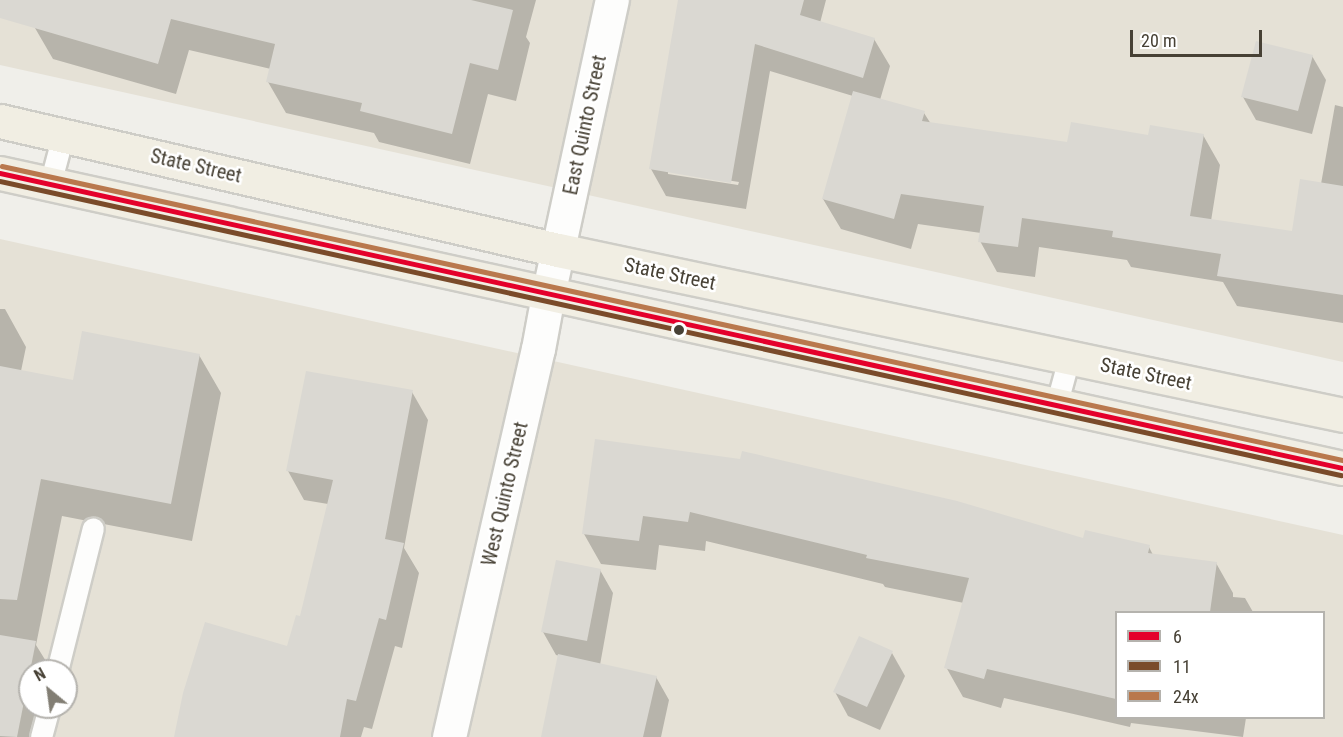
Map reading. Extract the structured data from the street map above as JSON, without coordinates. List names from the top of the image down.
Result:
{
  "streets": {
    "main road": ["State Street"],
    "street": ["East Quinto Street", "West Quinto Street"]
  },
  "crossings": [
    ["East Quinto Street", "State Street"],
    ["East Quinto Street", "West Quinto Street"],
    ["State Street", "West Quinto Street"]
  ],
  "lines": ["transit line 24x", "transit line 6", "transit line 11"],
  "legend": ["6", "11", "24x"],
  "scale_bar": "20 m",
  "north": "top left"
}
